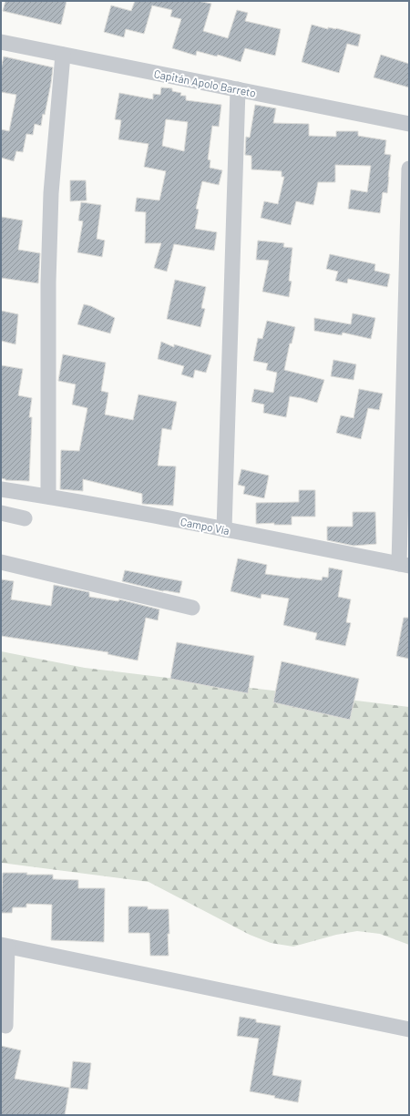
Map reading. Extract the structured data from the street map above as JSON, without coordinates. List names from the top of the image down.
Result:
{
  "streets": {
    "street": ["Capitán Apolo Barreto", "Campo Vía"]
  }
}
